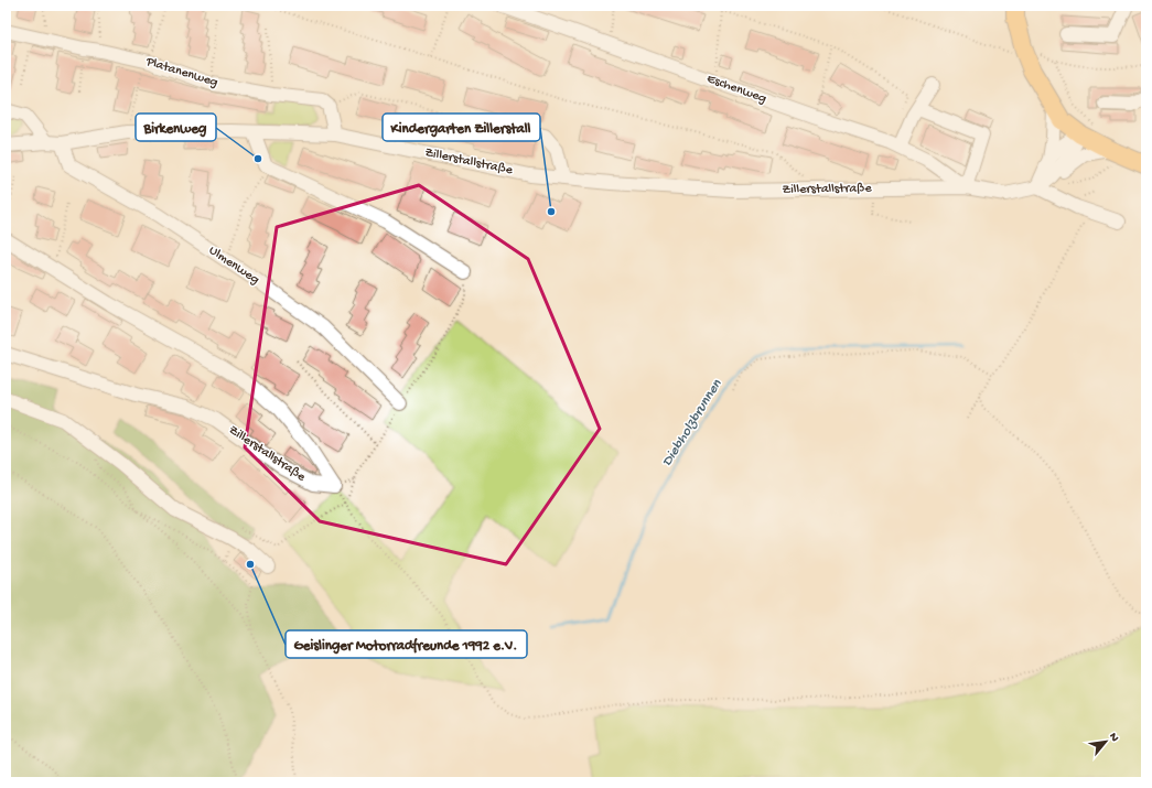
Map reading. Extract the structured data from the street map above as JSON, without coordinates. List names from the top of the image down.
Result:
{
  "streets": {
    "street": [
      "Platanenweg",
      "Eschenweg",
      "Zillerstallstraße",
      "Ulmenweg"
    ]
  },
  "crossings": [
    ["Eschenweg", "Zillerstallstraße"],
    ["Zillerstallstraße", "Ulmenweg"]
  ],
  "water": ["Diebholzbrunnen"],
  "places": ["Birkenweg", "Kindergarten Zillerstall", "Geislinger Motorradfreunde 1992 e.V."],
  "north": "top right"
}
